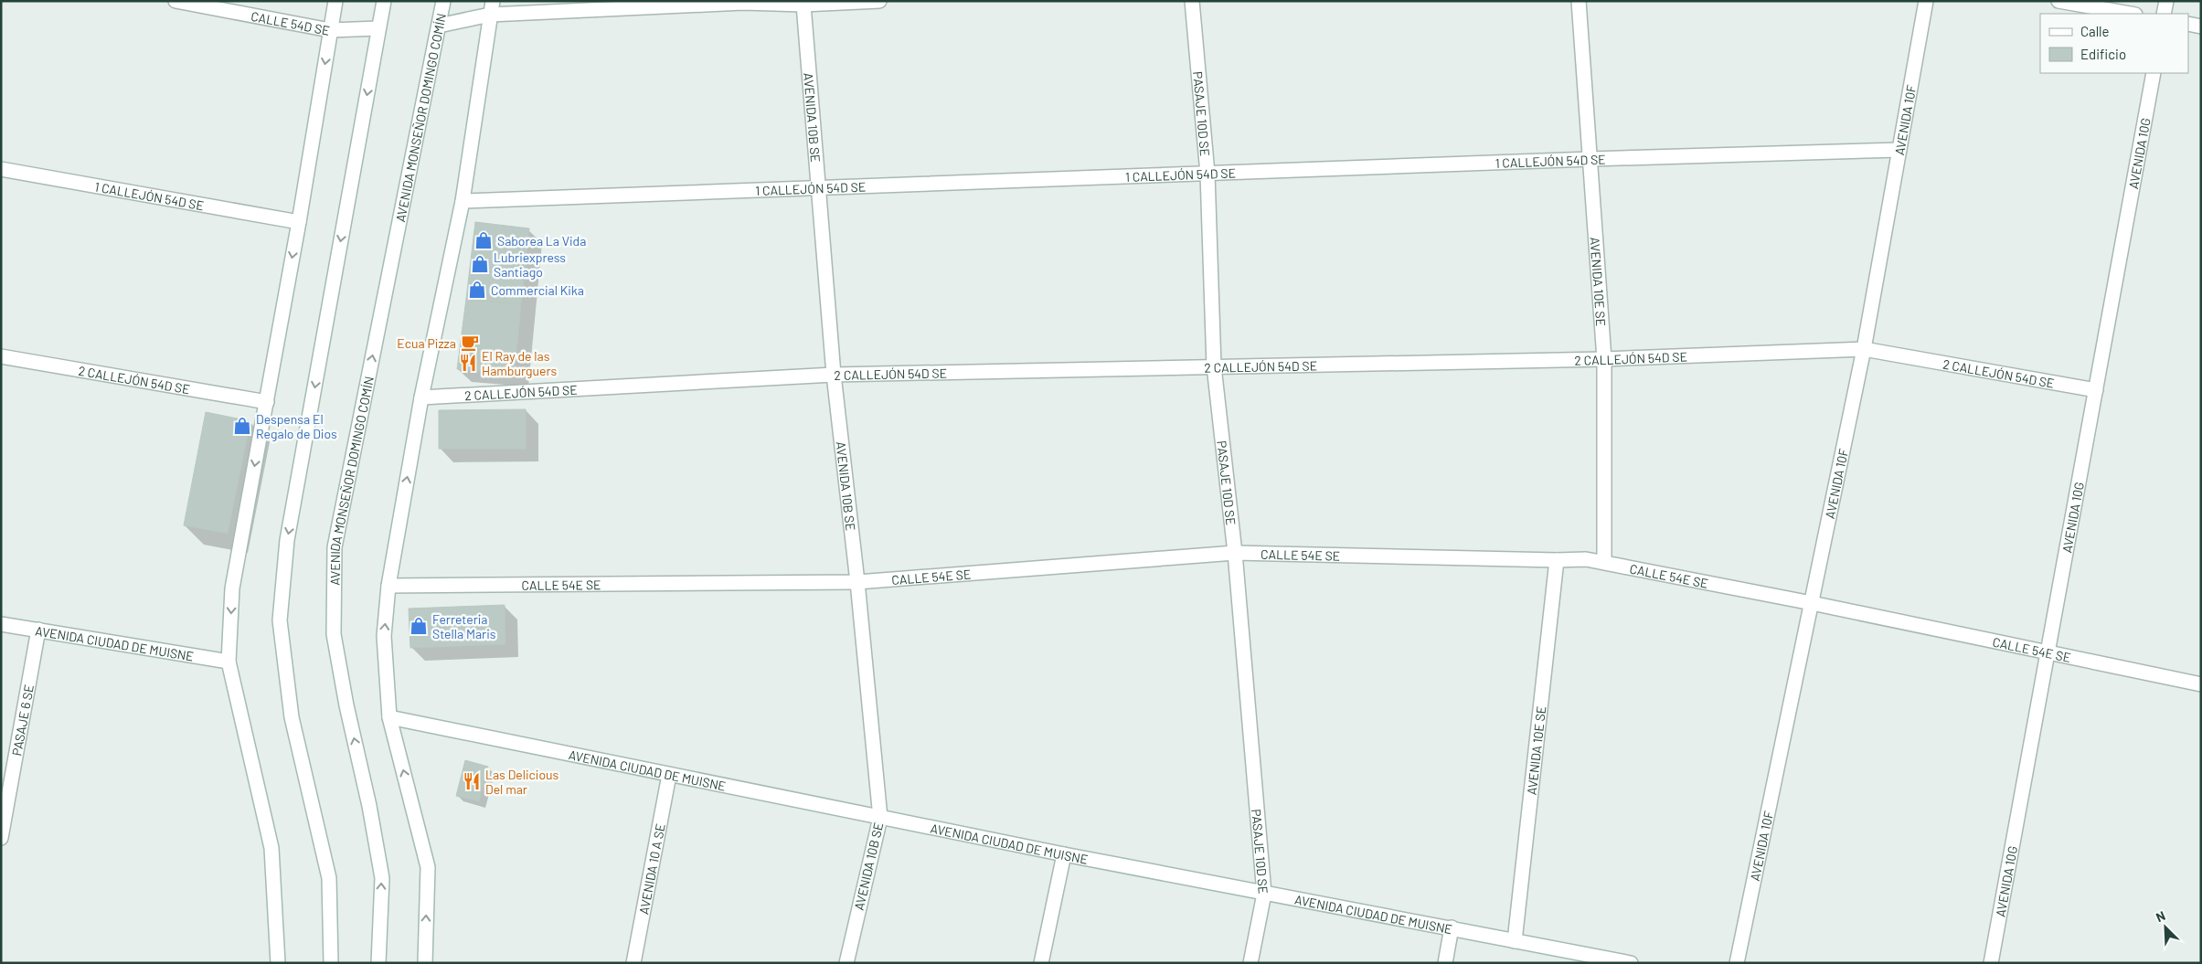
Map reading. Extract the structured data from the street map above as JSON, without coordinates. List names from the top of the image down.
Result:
{
  "streets": {
    "street": [
      "CALLE 54D SE",
      "PASAJE 10D SE",
      "AVENIDA 10B SE",
      "AVENIDA MONSEÑOR DOMINGO COMÍN",
      "AVENIDA 10F",
      "AVENIDA 10G",
      "1 CALLEJÓN 54D SE",
      "AVENIDA 10E SE",
      "2 CALLEJÓN 54D SE",
      "CALLE 54E SE",
      "AVENIDA CIUDAD DE MUISNE",
      "PASAJE 6 SE",
      "AVENIDA 10 A SE"
    ]
  },
  "crossings": [
    ["PASAJE 10D SE", "1 CALLEJÓN 54D SE"],
    ["PASAJE 10D SE", "2 CALLEJÓN 54D SE"],
    ["PASAJE 10D SE", "CALLE 54E SE"],
    ["PASAJE 10D SE", "AVENIDA CIUDAD DE MUISNE"],
    ["AVENIDA 10B SE", "1 CALLEJÓN 54D SE"],
    ["AVENIDA 10B SE", "2 CALLEJÓN 54D SE"],
    ["AVENIDA 10B SE", "CALLE 54E SE"],
    ["AVENIDA 10B SE", "AVENIDA CIUDAD DE MUISNE"],
    ["AVENIDA 10F", "1 CALLEJÓN 54D SE"],
    ["AVENIDA 10F", "2 CALLEJÓN 54D SE"],
    ["AVENIDA 10F", "CALLE 54E SE"],
    ["AVENIDA 10G", "2 CALLEJÓN 54D SE"],
    ["AVENIDA 10G", "CALLE 54E SE"],
    ["1 CALLEJÓN 54D SE", "AVENIDA 10E SE"],
    ["AVENIDA 10E SE", "2 CALLEJÓN 54D SE"],
    ["AVENIDA 10E SE", "CALLE 54E SE"],
    ["AVENIDA 10E SE", "AVENIDA CIUDAD DE MUISNE"],
    ["AVENIDA CIUDAD DE MUISNE", "PASAJE 6 SE"],
    ["AVENIDA CIUDAD DE MUISNE", "AVENIDA 10 A SE"]
  ],
  "places": {
    "shop": [
      "Saborea La Vida",
      "Lubriexpress Santiago",
      "Commercial Kika",
      "Despensa El Regalo de Dios",
      "Ferreteria Stella Maris"
    ],
    "cafe": ["Ecua Pizza"],
    "restaurant": ["El Ray de las Hamburguers", "Las Delicious Del mar"]
  },
  "legend": ["Calle", "Edificio"],
  "north": "top left"
}
